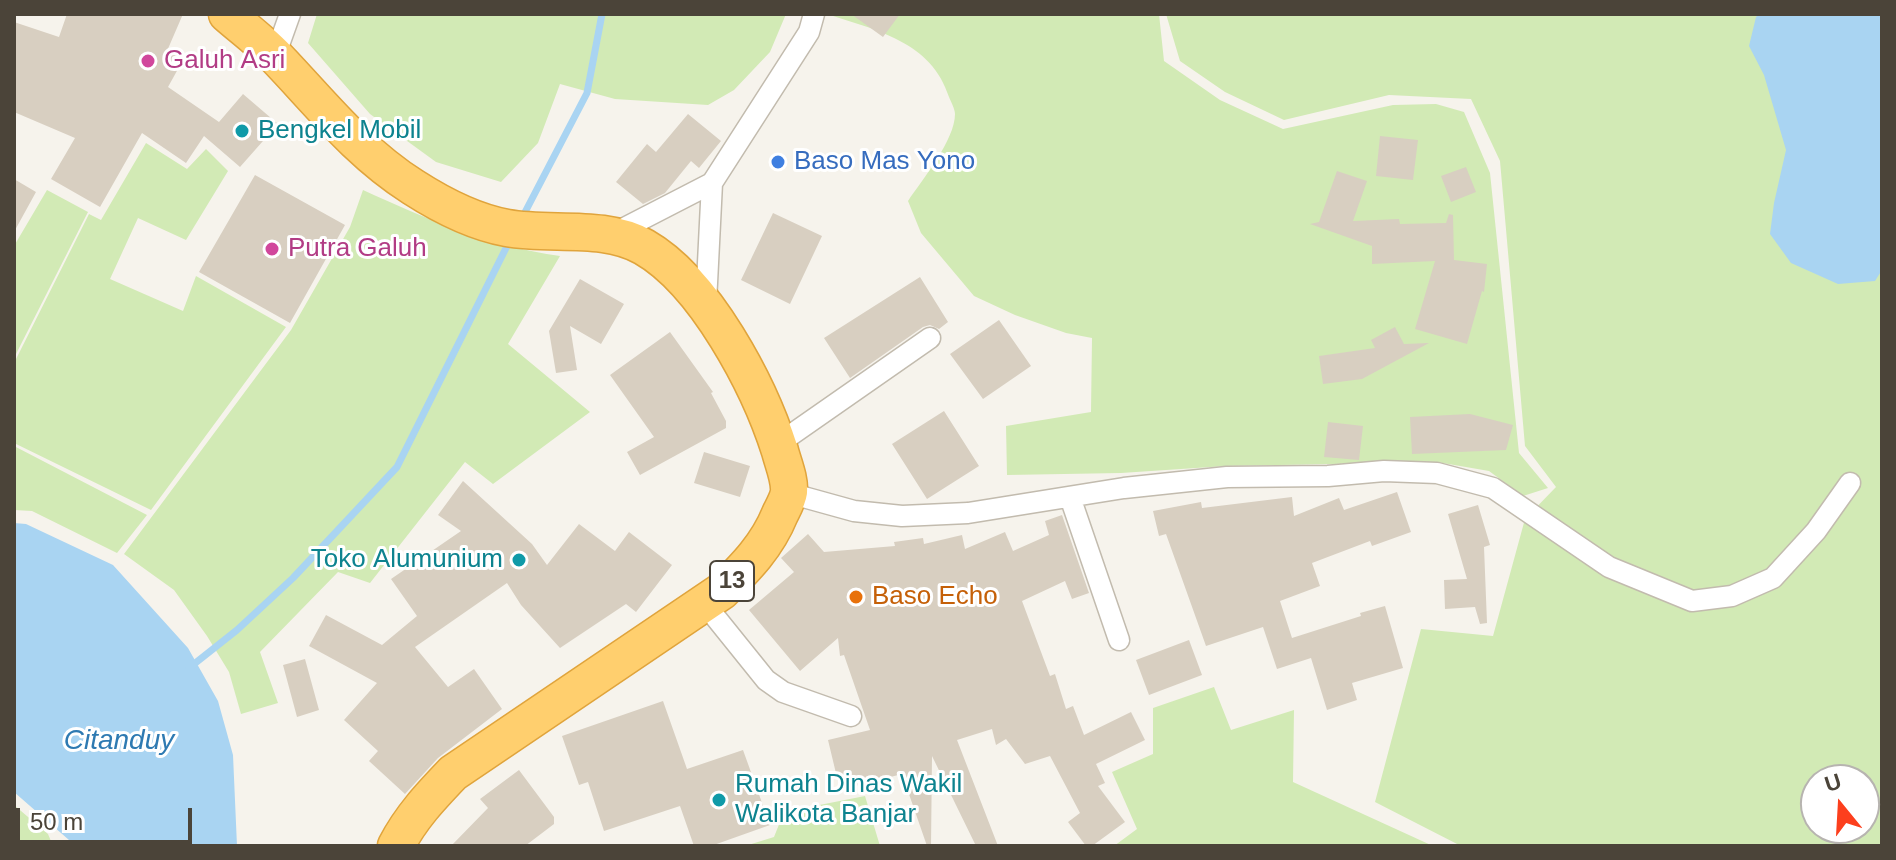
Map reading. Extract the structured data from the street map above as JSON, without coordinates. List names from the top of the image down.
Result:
{
  "streets": {
    "highway": ["13"]
  },
  "water": ["Citanduy"],
  "places": [
    "Galuh Asri",
    "Bengkel Mobil",
    "Baso Mas Yono",
    "Putra Galuh",
    "Toko Alumunium",
    "Baso Echo",
    "Rumah Dinas Wakil Walikota Banjar"
  ],
  "scale_bar": "50 m",
  "north": "top"
}
